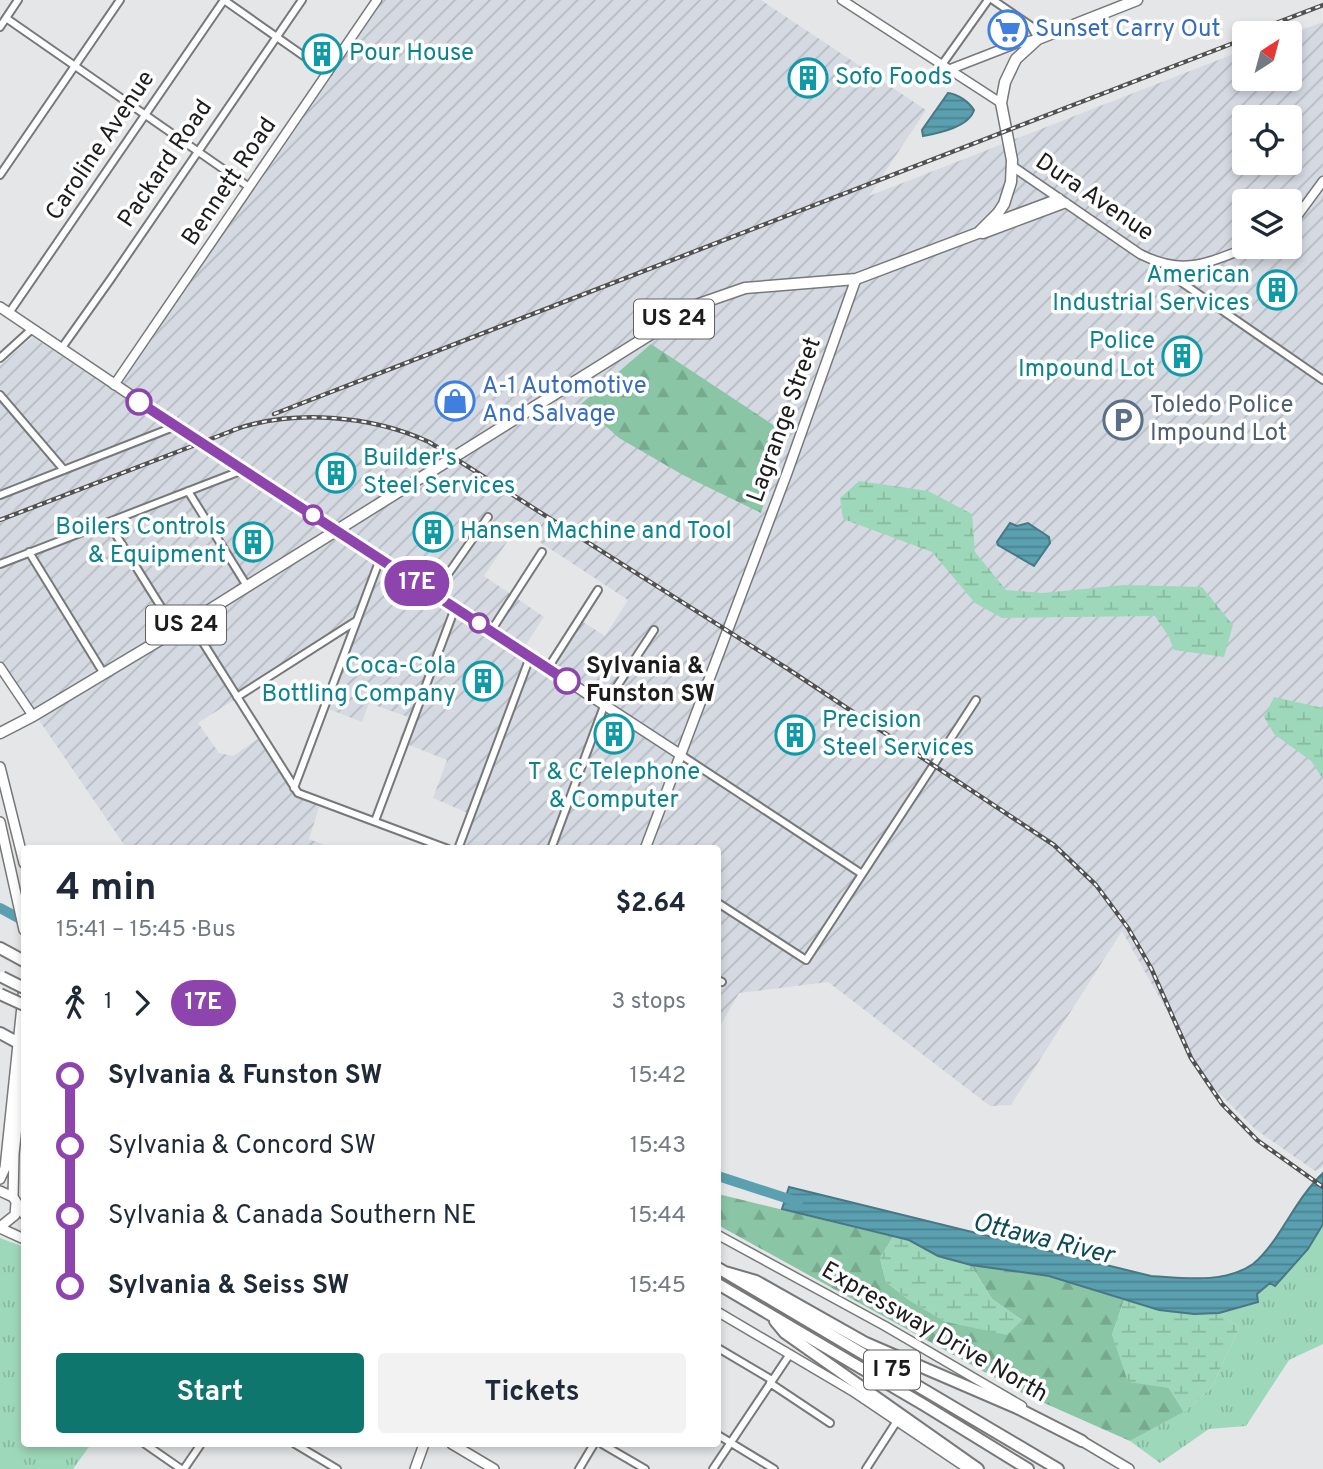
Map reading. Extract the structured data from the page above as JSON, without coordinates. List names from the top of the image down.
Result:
{
  "streets": {
    "highway": ["I 75"],
    "main road": ["US 24", "Lagrange Street", "Expressway Drive North"],
    "street": [
      "Caroline Avenue",
      "Packard Road",
      "Bennett Road",
      "Dura Avenue"
    ]
  },
  "crossings": [
    ["Dura Avenue", "US 24"],
    ["US 24", "Lagrange Street"]
  ],
  "water": ["Ottawa River"],
  "places": {
    "supermarket": ["Sunset Carry Out"],
    "building": [
      "Pour House",
      "Sofo Foods",
      "American Industrial Services",
      "Police Impound Lot",
      "Builder's Steel Services",
      "Hansen Machine and Tool",
      "Boilers Controls & Equipment",
      "Coca-Cola Bottling Company",
      "T & C Telephone & Computer",
      "Precision Steel Services"
    ],
    "shop": ["A-1 Automotive And Salvage"],
    "parking": ["Toledo Police Impound Lot"],
    "other": ["Sylvania & Funston SW"]
  },
  "lines": ["bus line 17E"],
  "north": "top right",
  "page": {
    "on_map": "17E",
    "heading": ["4 min", "15:41 – 15:45 · Bus", "$2.64"],
    "legs": ["1", "17E", "3 stops"],
    "list": [
      {
        "name": "Sylvania & Funston SW",
        "value": "15:42"
      },
      {
        "name": "Sylvania & Concord SW",
        "value": "15:43"
      },
      {
        "name": "Sylvania & Canada Southern NE",
        "value": "15:44"
      },
      {
        "name": "Sylvania & Seiss SW",
        "value": "15:45"
      }
    ],
    "buttons": ["Start", "Tickets"]
  }
}
